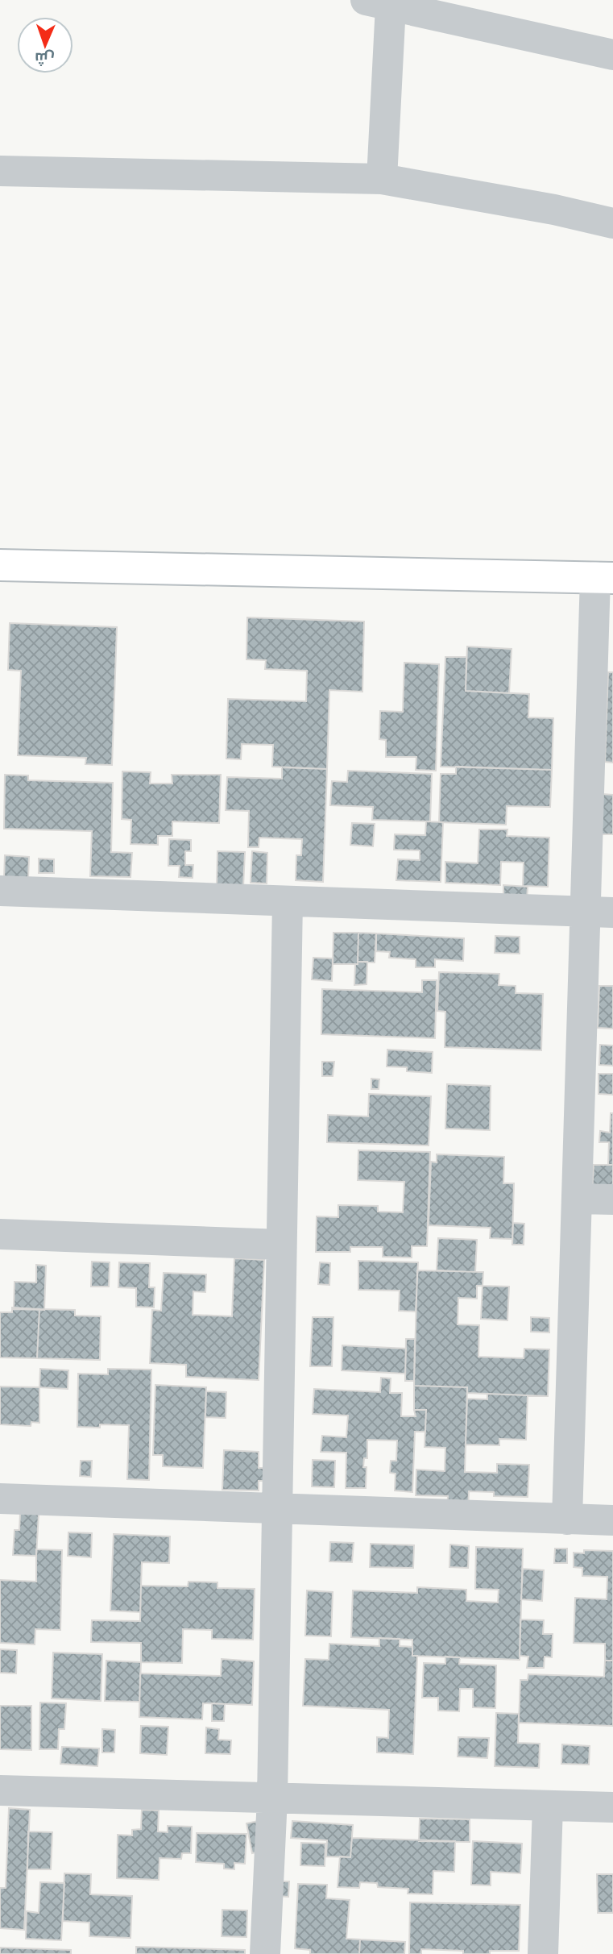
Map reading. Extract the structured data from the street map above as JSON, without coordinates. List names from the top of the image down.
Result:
{
  "north": "bottom"
}
